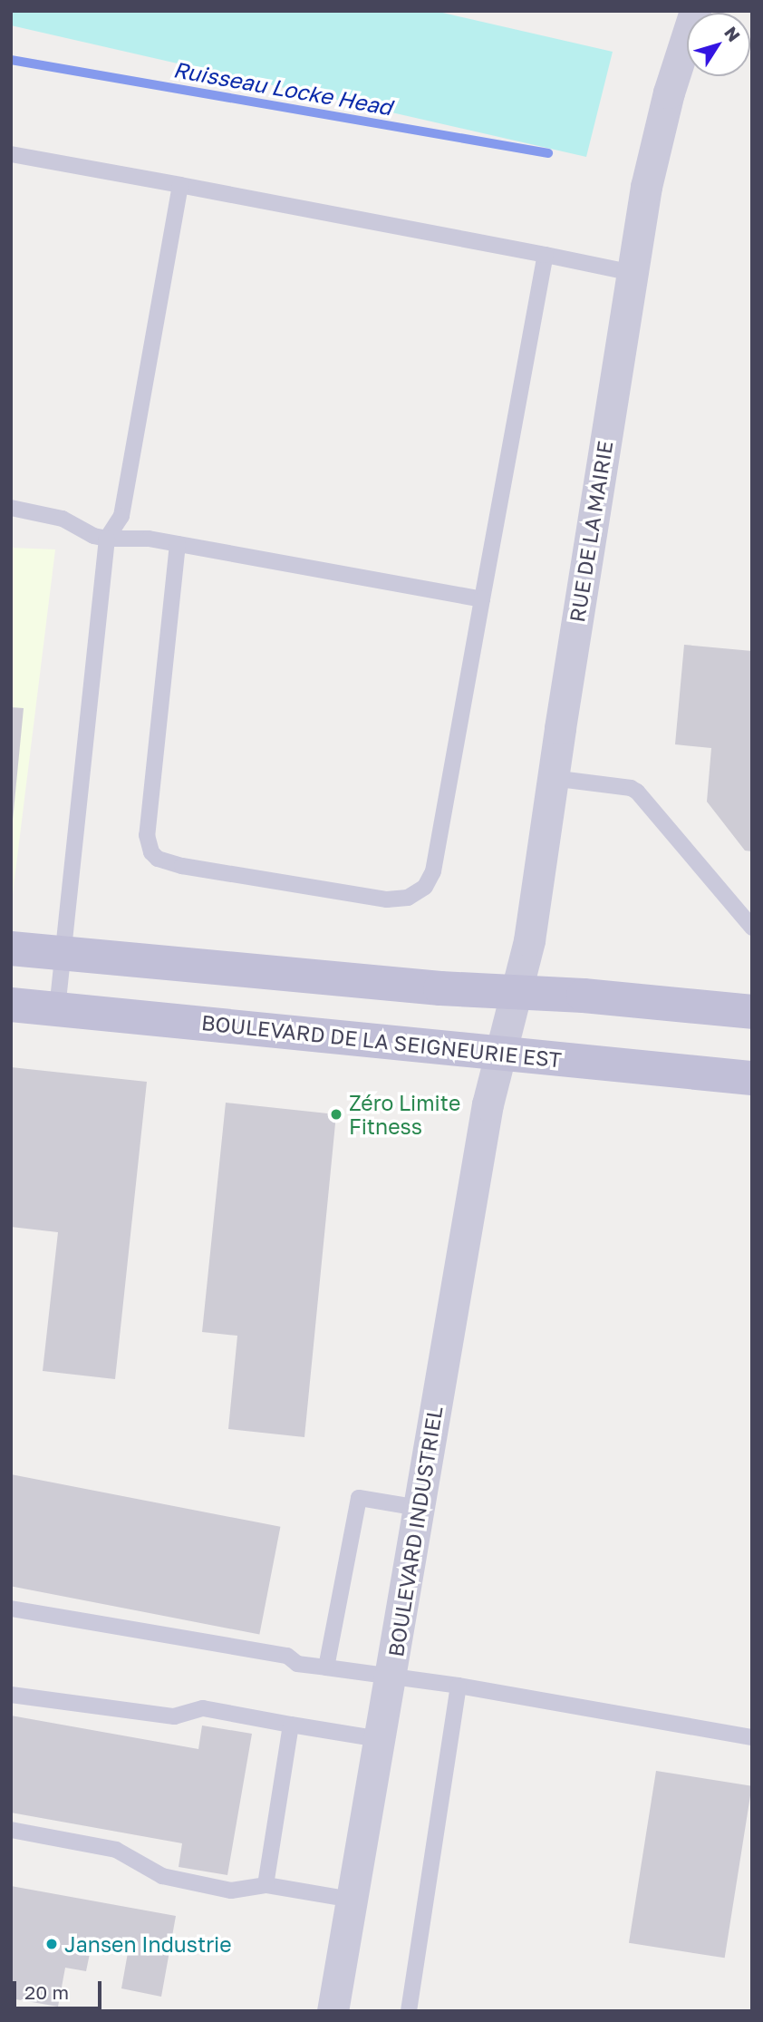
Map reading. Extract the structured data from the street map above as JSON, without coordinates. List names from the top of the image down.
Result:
{
  "streets": {
    "main road": ["BOULEVARD DE LA SEIGNEURIE EST"],
    "street": ["RUE DE LA MAIRIE", "BOULEVARD INDUSTRIEL"]
  },
  "crossings": [
    ["RUE DE LA MAIRIE", "BOULEVARD DE LA SEIGNEURIE EST"],
    ["RUE DE LA MAIRIE", "BOULEVARD INDUSTRIEL"],
    ["BOULEVARD DE LA SEIGNEURIE EST", "BOULEVARD INDUSTRIEL"]
  ],
  "water": ["Ruisseau Locke Head"],
  "places": ["Zéro Limite Fitness", "Jansen Industrie"],
  "scale_bar": "20 m",
  "north": "top right"
}
